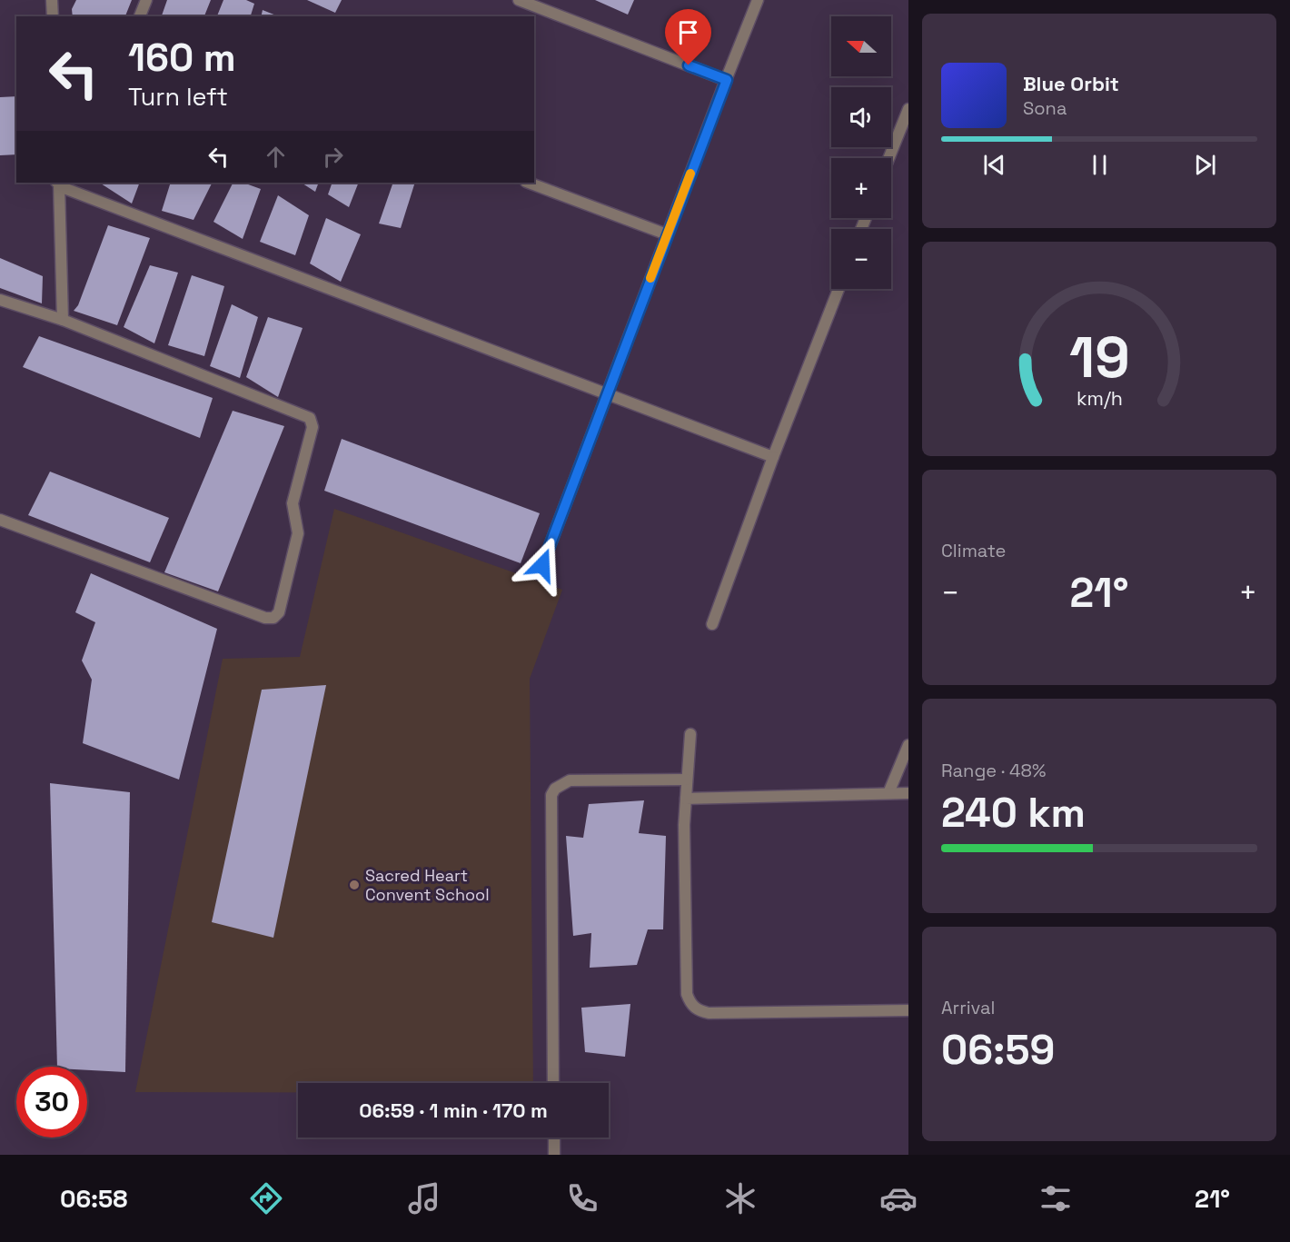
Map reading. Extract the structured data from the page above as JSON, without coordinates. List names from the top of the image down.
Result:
{
  "places": ["Sacred Heart Convent School"],
  "north": "left",
  "page": {
    "map_buttons": ["+", "−"],
    "turn": ["160 m", "Turn left"],
    "song": ["Blue Orbit", "Sona"],
    "tile": [
      "Climate",
      ["Range · 48%", "240 km"],
      ["Arrival", "06:59"]
    ],
    "heat": ["−", "21°", "+"],
    "limit": "30",
    "trip": "06:59 · 1 min · 170 m",
    "tabs": ["06:58", "21°"],
    "gauge": ["19", "km/h"]
  }
}
